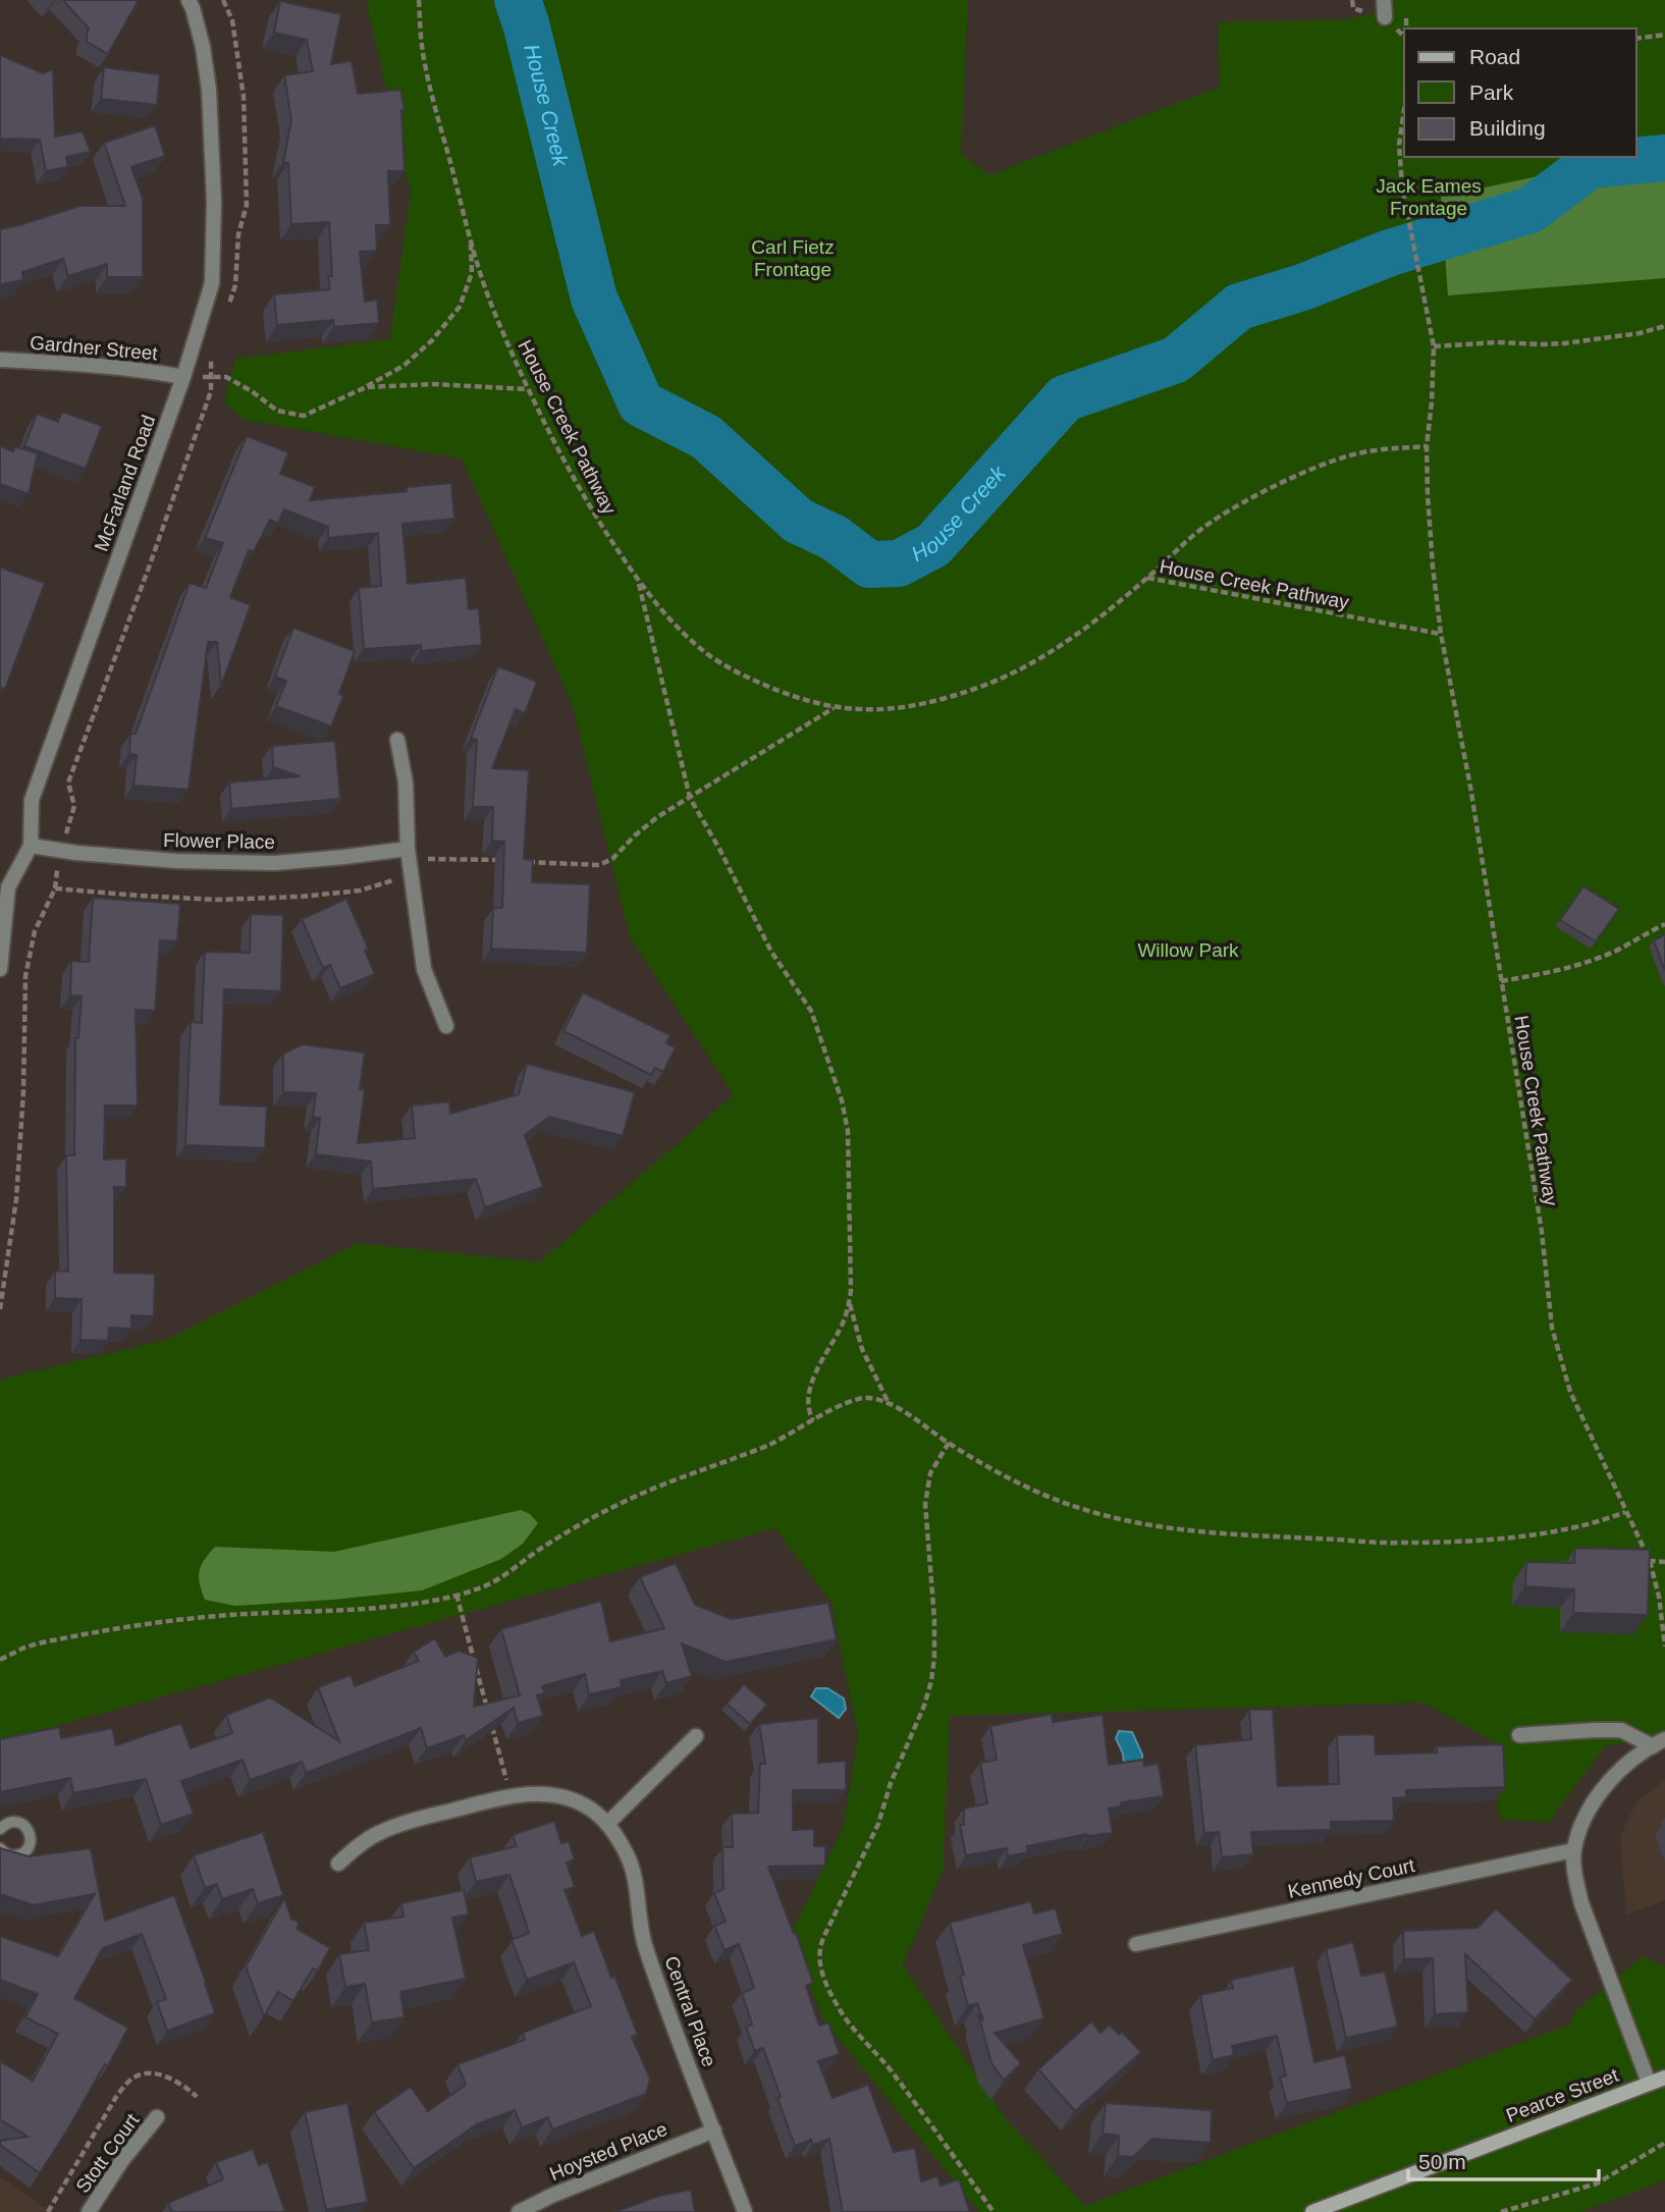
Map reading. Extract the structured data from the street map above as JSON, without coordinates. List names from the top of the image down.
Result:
{
  "streets": {
    "main road": ["Pearce Street"],
    "street": [
      "Gardner Street",
      "McFarland Road",
      "Flower Place",
      "Kennedy Court",
      "Central Place",
      "Hoysted Place",
      "Stott Court"
    ],
    "path": ["House Creek Pathway"]
  },
  "crossings": [
    ["Gardner Street", "McFarland Road"],
    ["McFarland Road", "Flower Place"],
    ["Central Place", "Hoysted Place"]
  ],
  "water": ["House Creek"],
  "parks": ["Jack Eames Frontage", "Carl Fietz Frontage", "Willow Park"],
  "legend": ["Road", "Park", "Building"],
  "scale_bar": "50 m"
}
